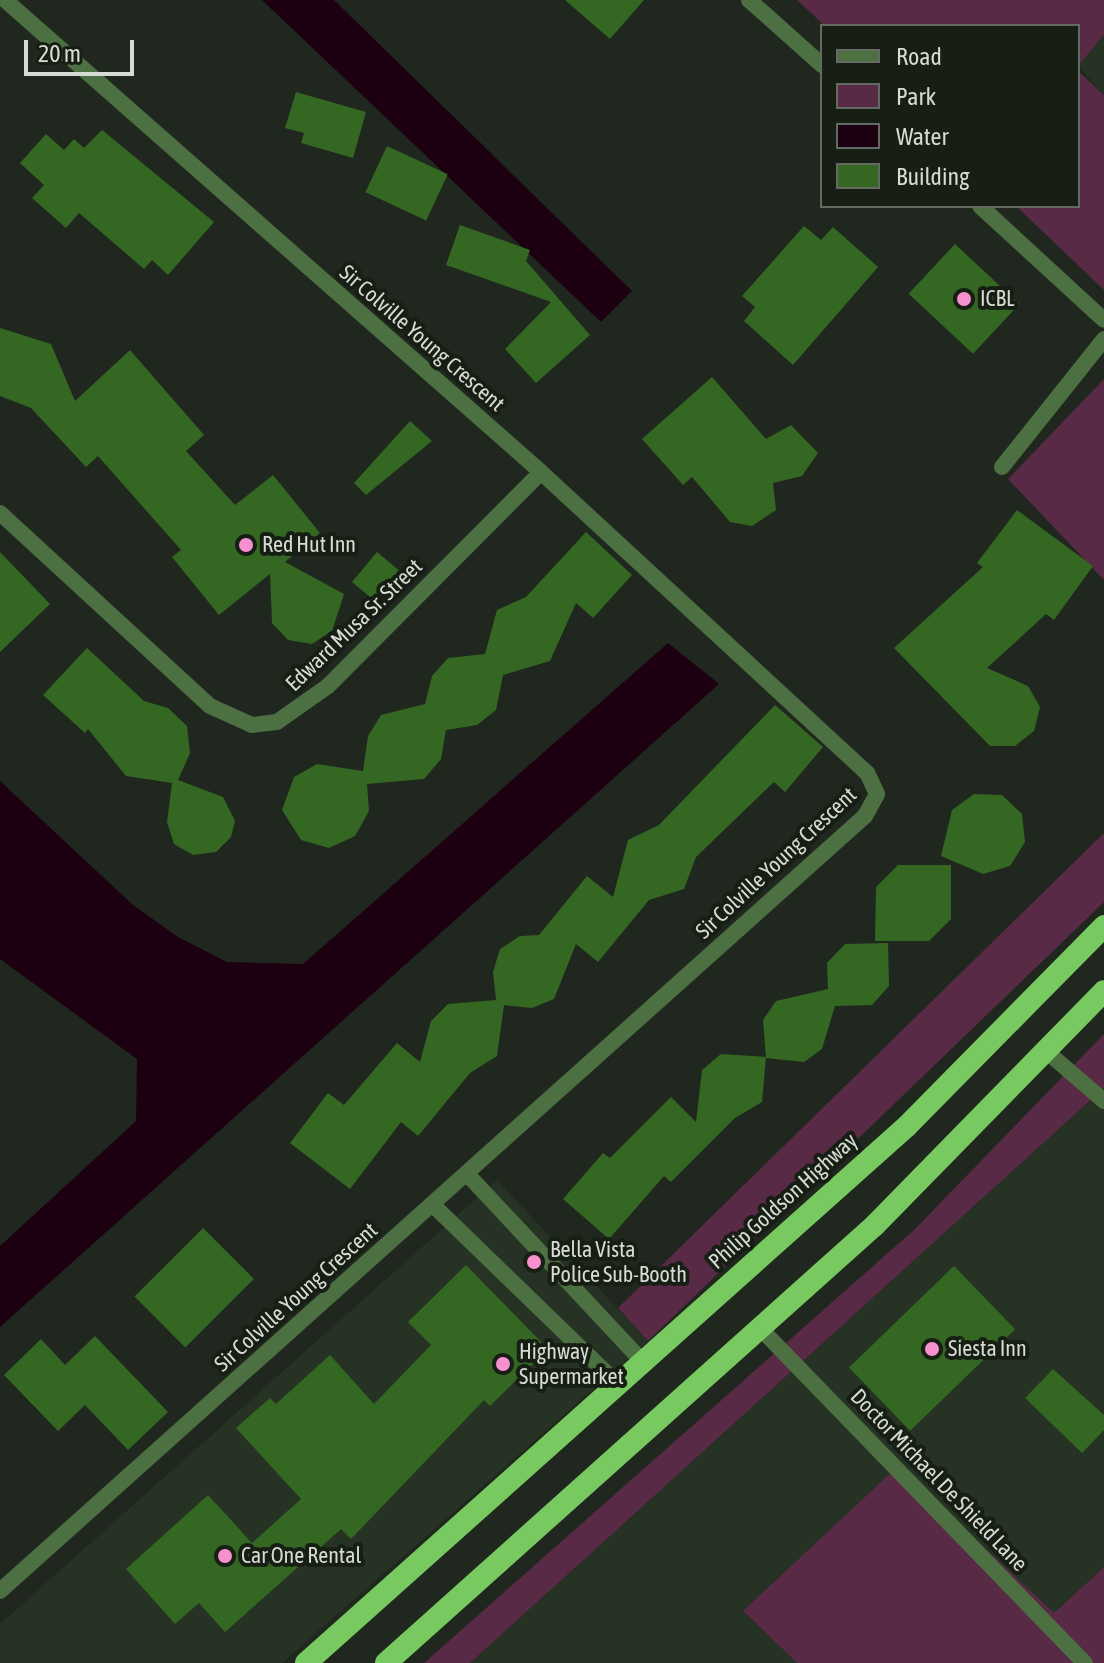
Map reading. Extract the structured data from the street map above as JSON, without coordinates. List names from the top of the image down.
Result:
{
  "streets": {
    "highway": ["Philip Goldson Highway"],
    "street": ["Sir Colville Young Crescent", "Edward Musa Sr. Street", "Doctor Michael De Shield Lane"]
  },
  "crossings": [
    ["Sir Colville Young Crescent", "Edward Musa Sr. Street"]
  ],
  "places": [
    "ICBL",
    "Red Hut Inn",
    "Bella Vista Police Sub-Booth",
    "Siesta Inn",
    "Highway Supermarket",
    "Car One Rental"
  ],
  "legend": [
    "Road",
    "Park",
    "Water",
    "Building"
  ],
  "scale_bar": "20 m"
}
